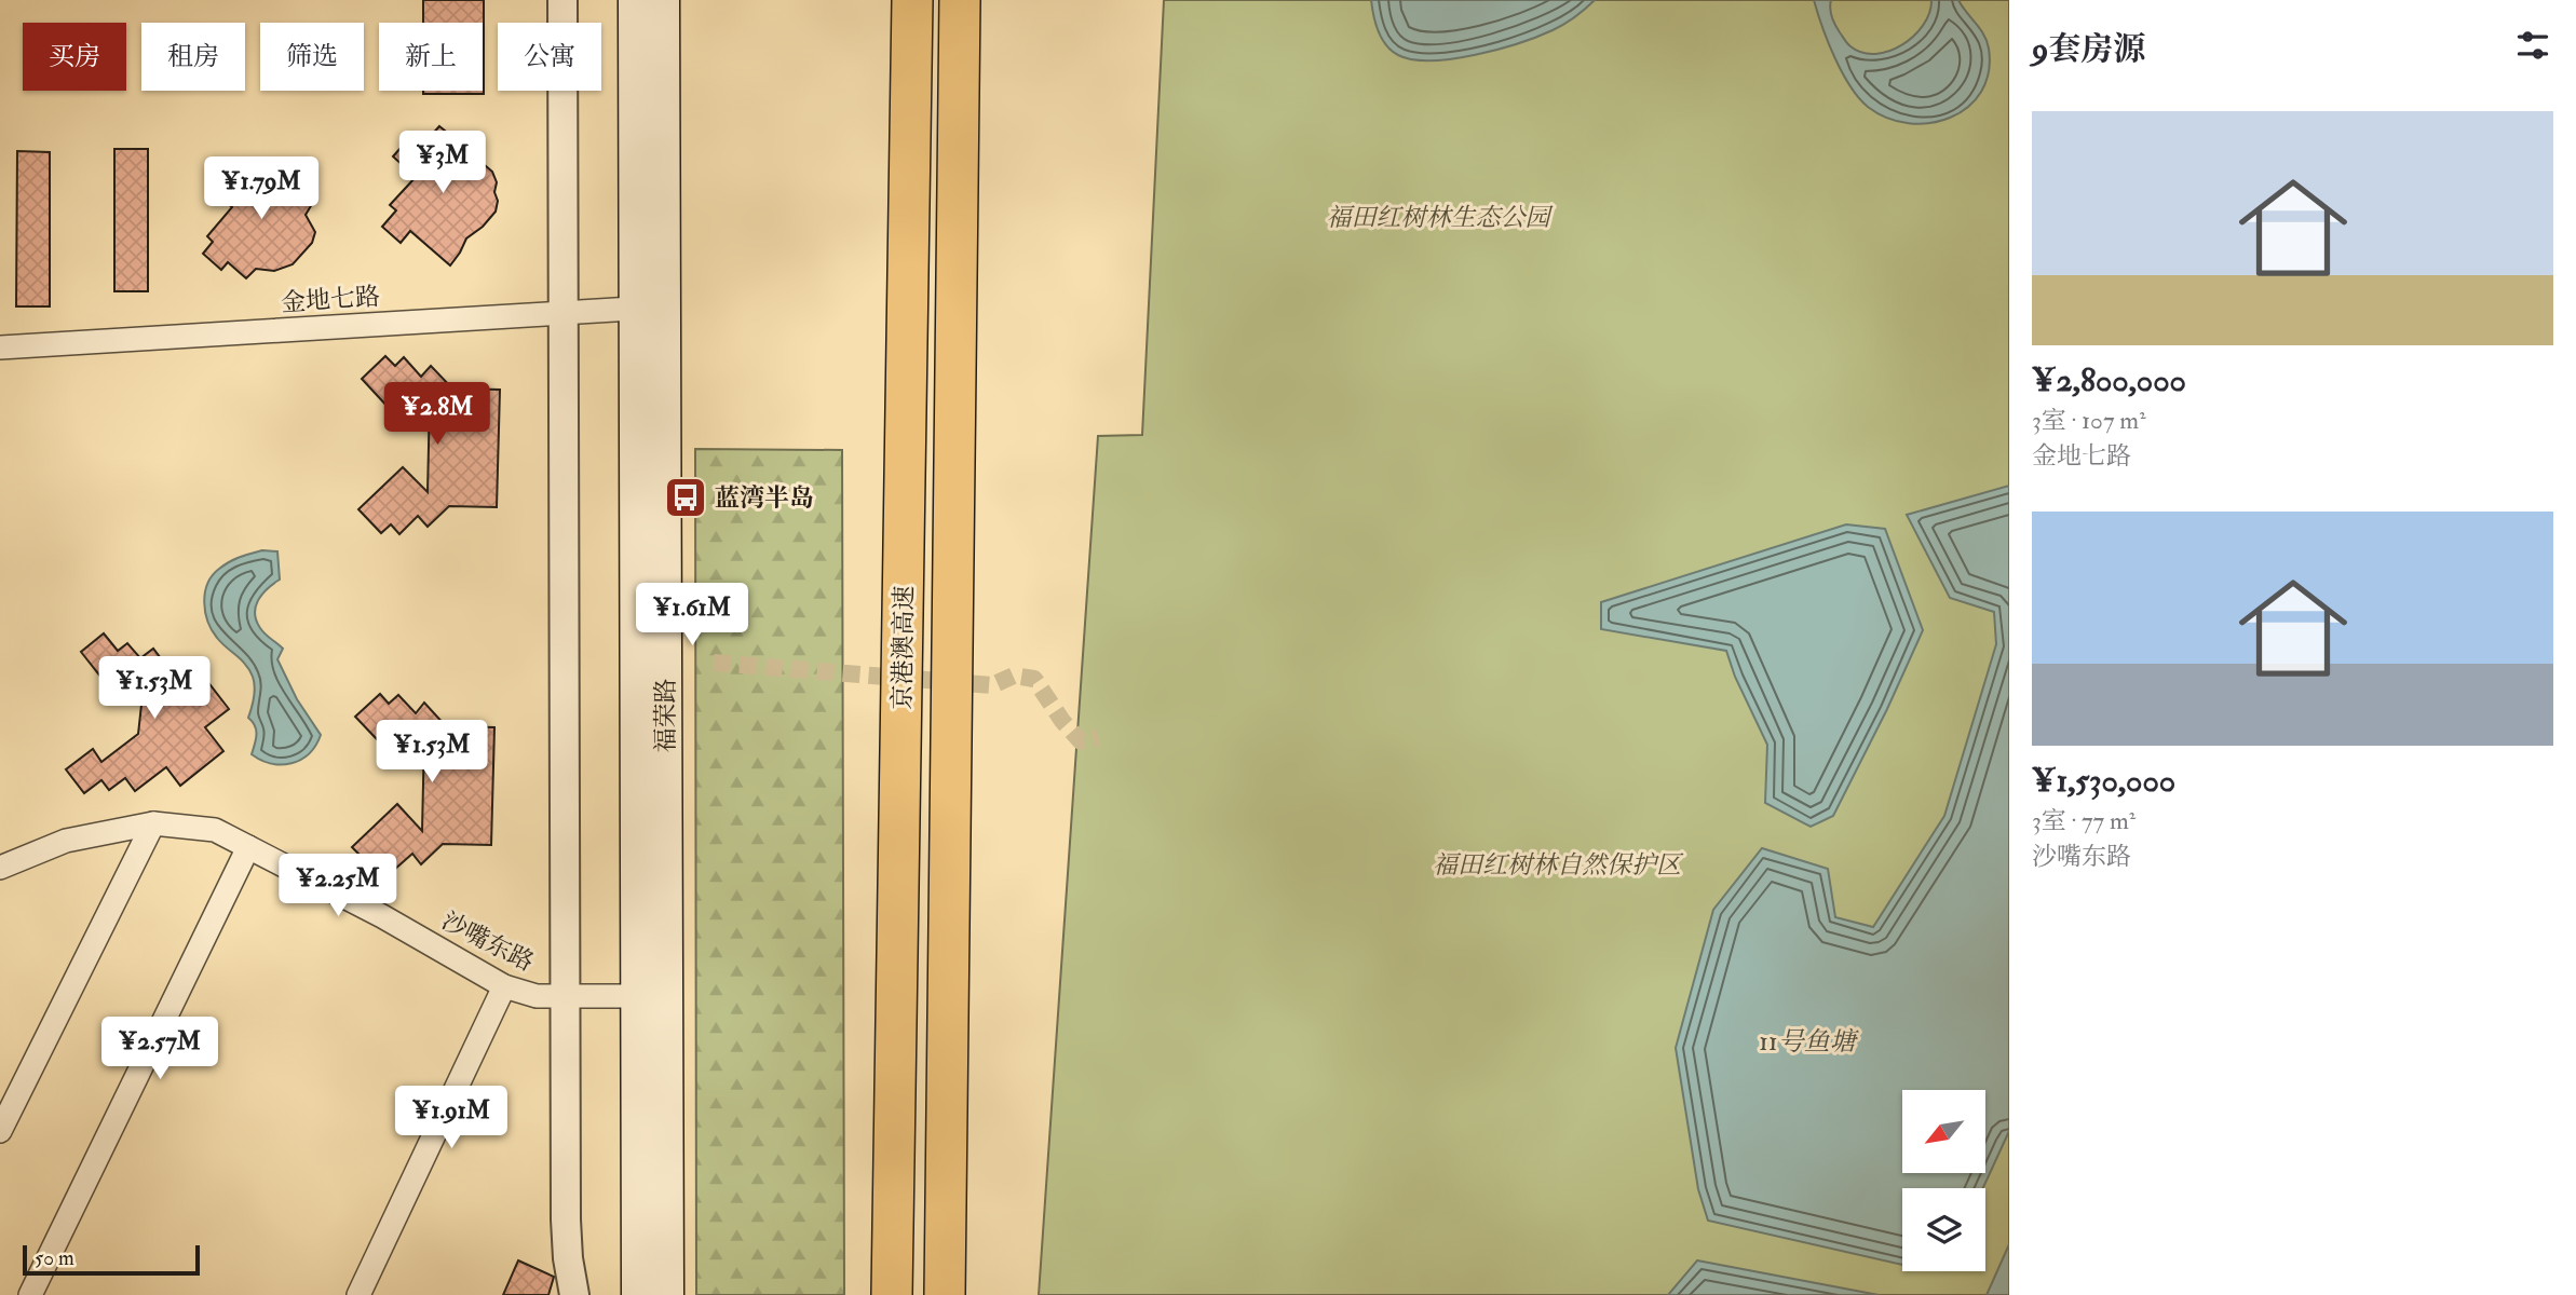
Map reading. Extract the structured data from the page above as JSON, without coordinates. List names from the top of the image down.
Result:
{
  "streets": {
    "highway": ["京港澳高速"],
    "main road": ["福荣路"],
    "street": ["金地七路", "沙嘴东路"]
  },
  "crossings": [
    ["金地七路", "福荣路"],
    ["福荣路", "沙嘴东路"]
  ],
  "water": ["11号鱼塘"],
  "parks": ["福田红树林生态公园", "福田红树林自然保护区"],
  "places": {
    "bus stop": ["蓝湾半岛"]
  },
  "scale_bar": "50 m",
  "north": "bottom left",
  "page": {
    "heading": "9套房源",
    "chip": [
      "买房",
      "租房",
      "筛选",
      "新上",
      "公寓"
    ],
    "list": [
      {
        "name": "¥2,800,000",
        "note": "3室 · 107 m² · 金地七路"
      },
      {
        "name": "¥1,530,000",
        "note": "3室 · 77 m² · 沙嘴东路"
      }
    ],
    "price": [
      "¥3M",
      "¥1.79M",
      "¥2.8M",
      "¥1.61M",
      "¥1.53M",
      "¥1.53M",
      "¥2.25M",
      "¥2.57M",
      "¥1.91M"
    ],
    "scale": "50 m"
  }
}
